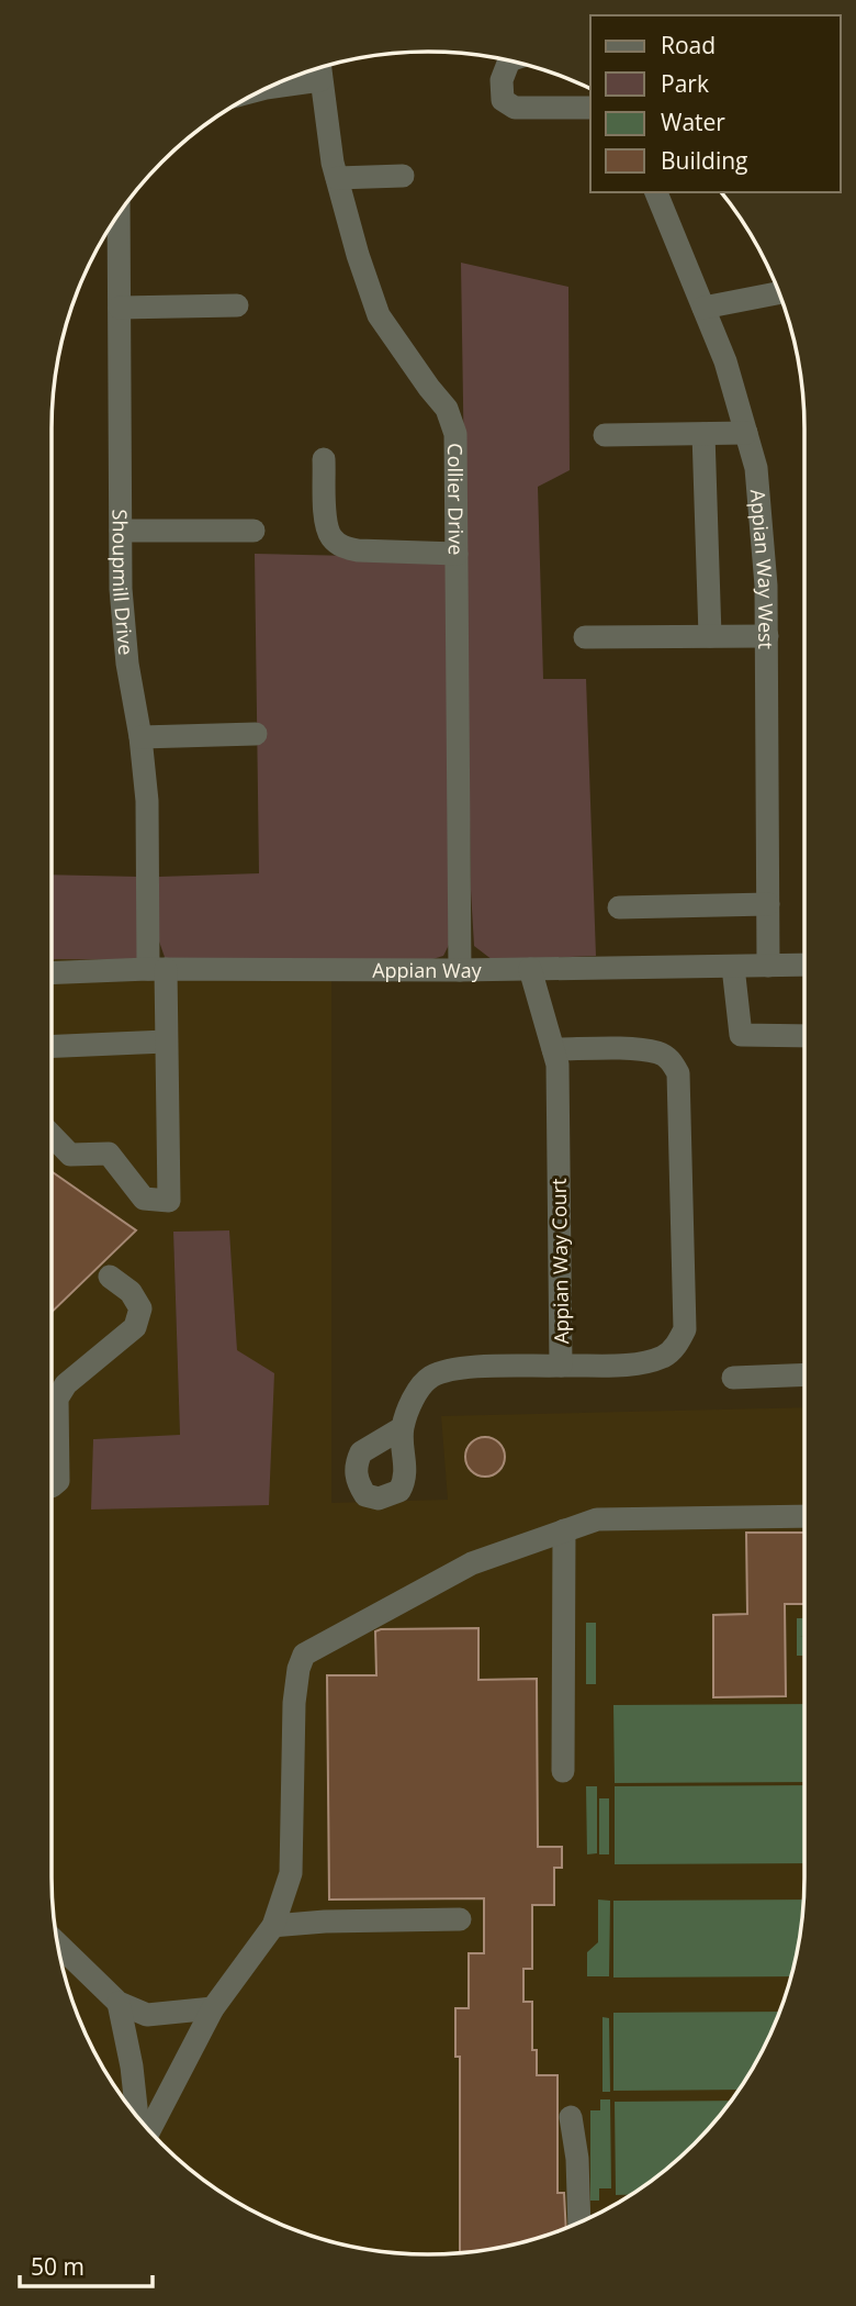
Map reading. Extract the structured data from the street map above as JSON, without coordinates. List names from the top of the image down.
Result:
{
  "streets": {
    "street": [
      "Collier Drive",
      "Appian Way West",
      "Shoupmill Drive",
      "Appian Way",
      "Appian Way Court"
    ]
  },
  "crossings": [
    ["Collier Drive", "Appian Way"],
    ["Appian Way West", "Appian Way"],
    ["Shoupmill Drive", "Appian Way"],
    ["Appian Way", "Appian Way Court"]
  ],
  "legend": [
    "Road",
    "Park",
    "Water",
    "Building"
  ],
  "scale_bar": "50 m"
}
